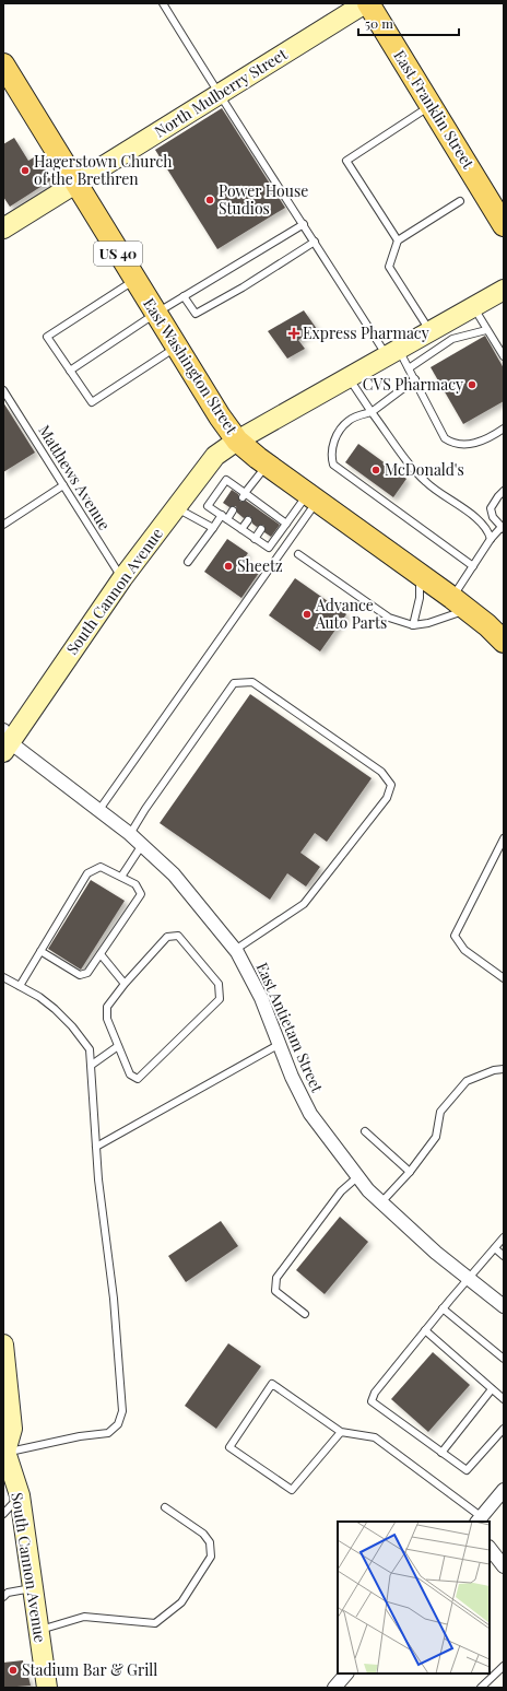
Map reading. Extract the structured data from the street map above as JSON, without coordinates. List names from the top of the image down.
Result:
{
  "streets": {
    "main road": ["East Franklin Street", "US 40", "East Washington Street"],
    "street": ["North Mulberry Street", "South Cannon Avenue", "East Antietam Street"],
    "lane": ["Matthews Avenue"]
  },
  "crossings": [
    ["North Mulberry Street", "East Franklin Street"],
    ["North Mulberry Street", "East Washington Street"],
    ["US 40", "East Washington Street"],
    ["East Washington Street", "South Cannon Avenue"],
    ["Matthews Avenue", "South Cannon Avenue"],
    ["South Cannon Avenue", "East Antietam Street"]
  ],
  "places": {
    "other": [
      "Hagerstown Church of the Brethren",
      "Power House Studios",
      "CVS Pharmacy",
      "McDonald's",
      "Sheetz",
      "Advance Auto Parts",
      "Stadium Bar & Grill"
    ],
    "health": ["Express Pharmacy"]
  },
  "scale_bar": "50 m"
}
